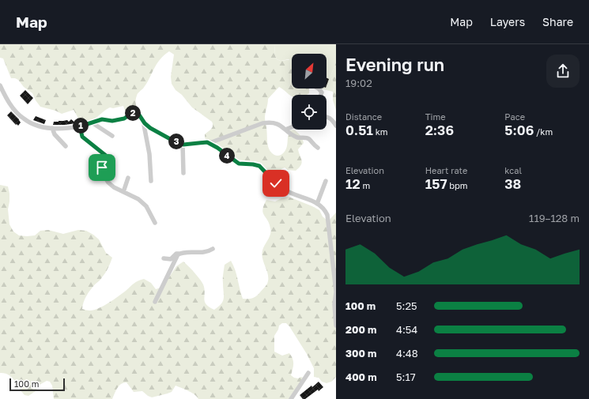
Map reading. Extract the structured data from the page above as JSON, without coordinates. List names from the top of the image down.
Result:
{
  "scale_bar": "100 m",
  "north": "top right",
  "page": {
    "header": "Map",
    "nav": ["Map", "Layers", "Share"],
    "heading": ["Evening run", "19:02"],
    "stats": [
      ["Distance", "0.51 km"],
      ["Time", "2:36"],
      ["Pace", "5:06 /km"],
      ["Elevation", "12 m"],
      ["Heart rate", "157 bpm"],
      ["kcal", "38"]
    ],
    "pins": [
      "2",
      "1",
      "3",
      "4"
    ],
    "chart": ["Elevation", "119–128 m"],
    "list": [
      {
        "name": "100 m",
        "note": "5:25"
      },
      {
        "name": "200 m",
        "note": "4:54"
      },
      {
        "name": "300 m",
        "note": "4:48"
      },
      {
        "name": "400 m",
        "note": "5:17"
      }
    ],
    "scale": "100 m"
  }
}
